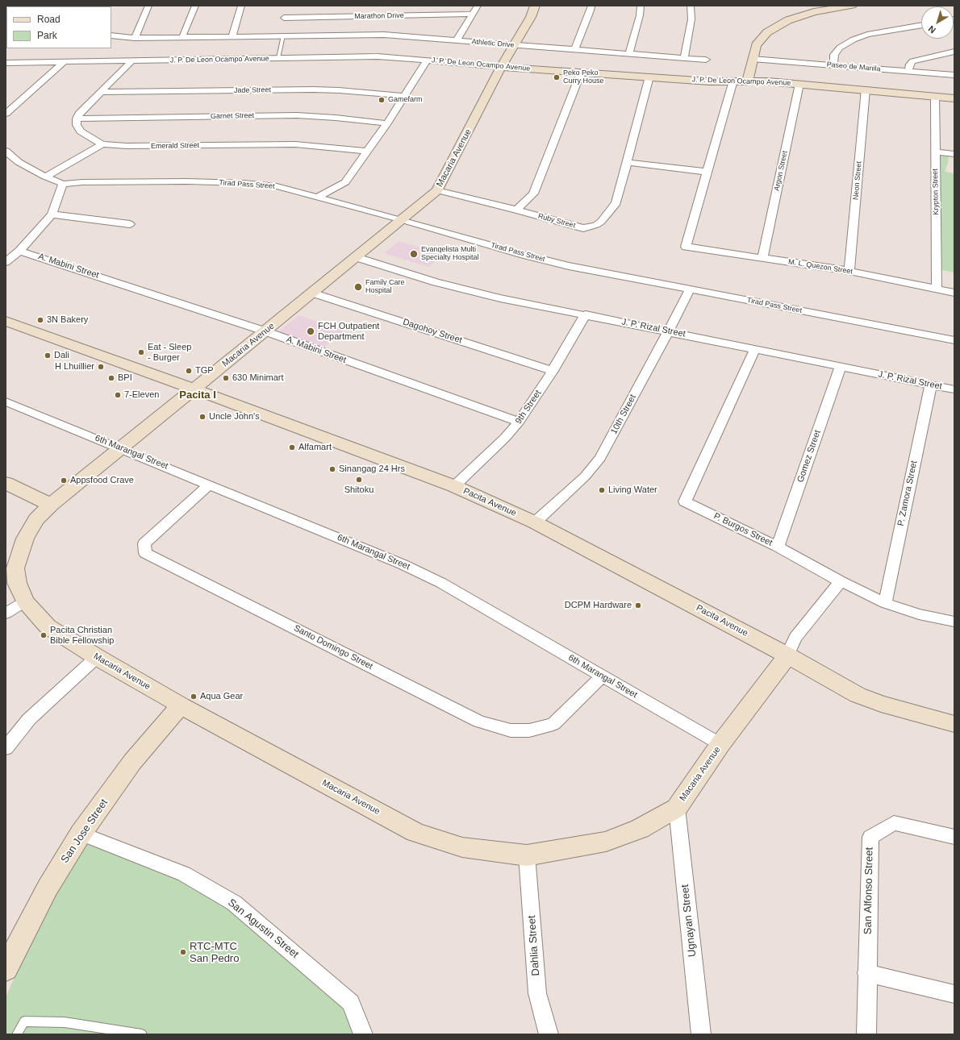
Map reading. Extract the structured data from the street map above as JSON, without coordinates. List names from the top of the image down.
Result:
{
  "streets": {
    "street": [
      "Marathon Drive",
      "Athletic Drive",
      "J. P. De Leon Ocampo Avenue",
      "Paseo de Manila",
      "Jade Street",
      "Garnet Street",
      "Emerald Street",
      "Macaria Avenue",
      "Argon Street",
      "Neon Street",
      "Tirad Pass Street",
      "Krypton Street",
      "Ruby Street",
      "A. Mabini Street",
      "M. L. Quezon Street",
      "J. P. Rizal Street",
      "Dagohoy Street",
      "9th Street",
      "10th Street",
      "6th Marangal Street",
      "Gomez Street",
      "P. Zamora Street",
      "Pacita Avenue",
      "P. Burgos Street",
      "Santo Domingo Street",
      "San Jose Street",
      "San Alfonso Street",
      "Ugnayan Street",
      "San Agustin Street",
      "Dahlia Street"
    ]
  },
  "crossings": [
    ["Marathon Drive", "Athletic Drive"],
    ["Athletic Drive", "Macaria Avenue"],
    ["J. P. De Leon Ocampo Avenue", "Macaria Avenue"],
    ["J. P. De Leon Ocampo Avenue", "Argon Street"],
    ["J. P. De Leon Ocampo Avenue", "Neon Street"],
    ["J. P. De Leon Ocampo Avenue", "Krypton Street"],
    ["J. P. De Leon Ocampo Avenue", "Ruby Street"],
    ["Garnet Street", "Emerald Street"],
    ["Macaria Avenue", "Tirad Pass Street"],
    ["Macaria Avenue", "Ruby Street"],
    ["Macaria Avenue", "A. Mabini Street"],
    ["Macaria Avenue", "J. P. Rizal Street"],
    ["Macaria Avenue", "Dagohoy Street"],
    ["Macaria Avenue", "6th Marangal Street"],
    ["Macaria Avenue", "Pacita Avenue"],
    ["Macaria Avenue", "San Jose Street"],
    ["Macaria Avenue", "Ugnayan Street"],
    ["Macaria Avenue", "Dahlia Street"],
    ["Argon Street", "M. L. Quezon Street"],
    ["Neon Street", "M. L. Quezon Street"],
    ["Tirad Pass Street", "10th Street"],
    ["Krypton Street", "M. L. Quezon Street"],
    ["A. Mabini Street", "9th Street"],
    ["J. P. Rizal Street", "9th Street"],
    ["J. P. Rizal Street", "10th Street"],
    ["J. P. Rizal Street", "Gomez Street"],
    ["J. P. Rizal Street", "P. Zamora Street"],
    ["J. P. Rizal Street", "P. Burgos Street"],
    ["Dagohoy Street", "9th Street"],
    ["9th Street", "Pacita Avenue"],
    ["10th Street", "Pacita Avenue"],
    ["6th Marangal Street", "Santo Domingo Street"],
    ["Gomez Street", "P. Burgos Street"],
    ["P. Zamora Street", "P. Burgos Street"],
    ["San Jose Street", "San Agustin Street"]
  ],
  "districts": ["Pacita I"],
  "places": [
    "Peko Peko Curry House",
    "Gamefarm",
    "Evangelista Multi Specialty Hospital",
    "Family Care Hospital",
    "3N Bakery",
    "FCH Outpatient Department",
    "Eat - Sleep - Burger",
    "Dali",
    "H Lhuillier",
    "TGP",
    "BPI",
    "630 Minimart",
    "7-Eleven",
    "Uncle John's",
    "Alfamart",
    "Sinangag 24 Hrs",
    "Shitoku",
    "Appsfood Crave",
    "Living Water",
    "DCPM Hardware",
    "Pacita Christian Bible Fellowship",
    "Aqua Gear",
    "RTC-MTC San Pedro"
  ],
  "legend": ["Road", "Park"],
  "north": "bottom left"
}
